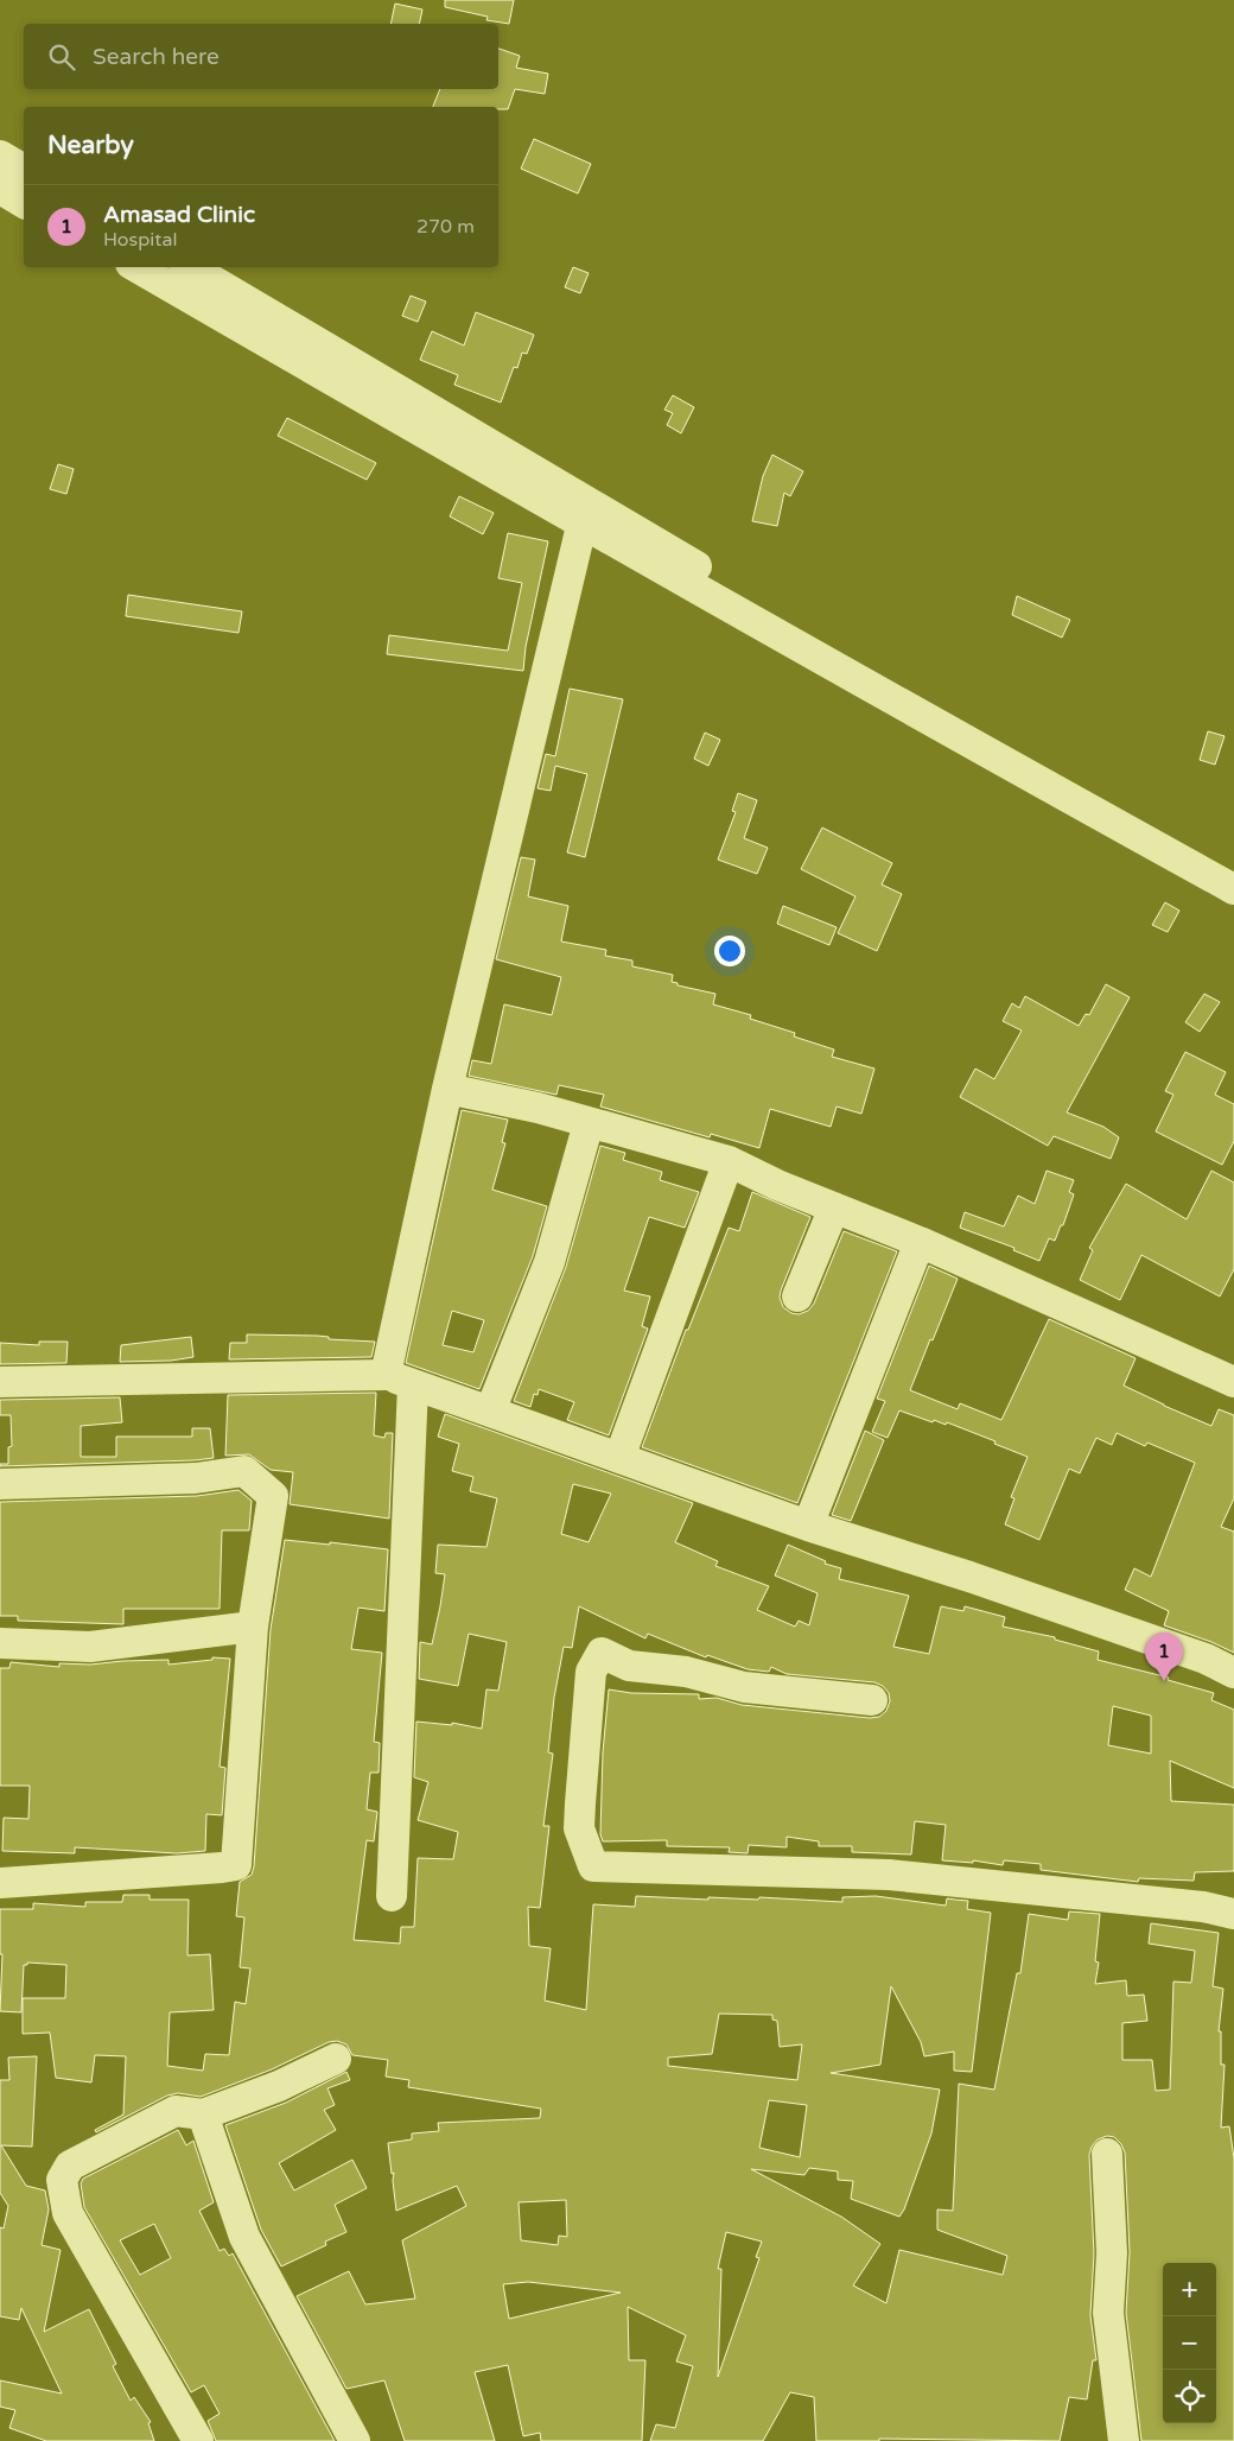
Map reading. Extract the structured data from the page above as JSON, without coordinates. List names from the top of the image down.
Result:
{
  "page": {
    "search": "Search here",
    "heading": "Nearby",
    "list": [
      {
        "mark": "1",
        "name": "Amasad Clinic",
        "note": "Hospital",
        "value": "270 m"
      }
    ],
    "pins": "1",
    "map_buttons": ["+", "−"]
  }
}
